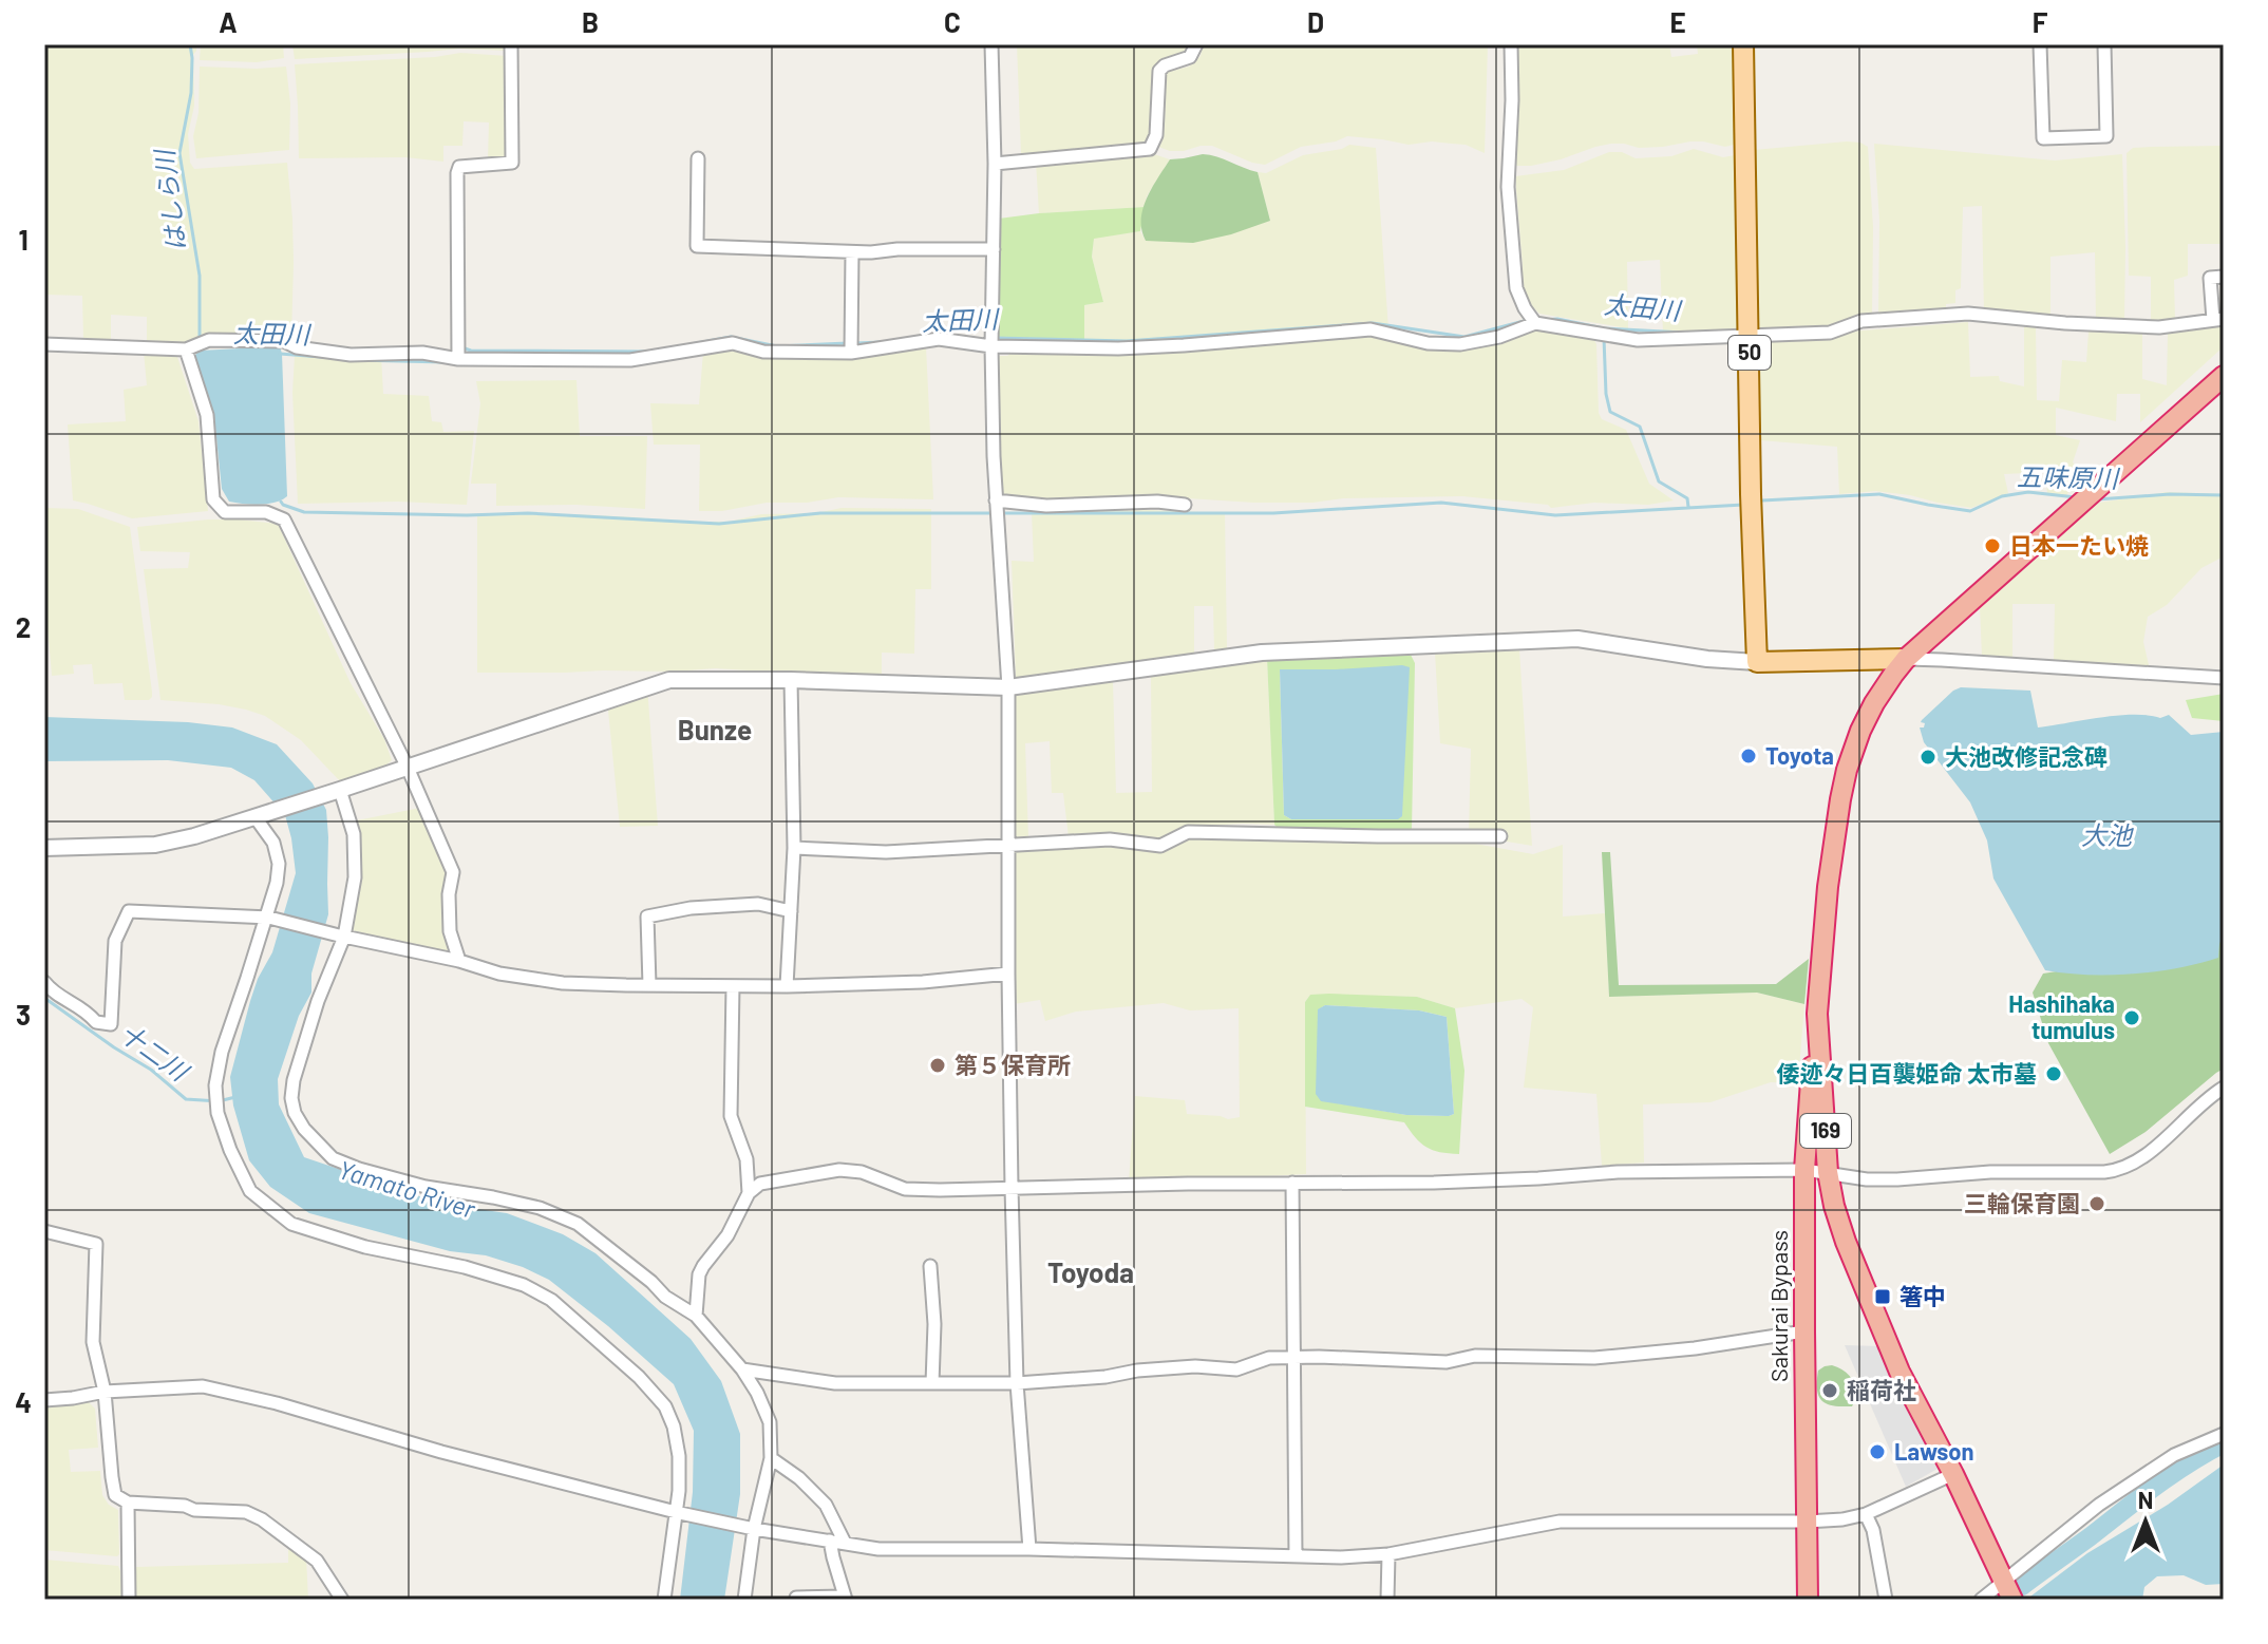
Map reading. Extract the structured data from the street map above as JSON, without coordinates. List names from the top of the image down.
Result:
{
  "streets": {
    "highway": ["169", "Sakurai Bypass"],
    "main road": ["50"]
  },
  "crossings": [
    ["169", "Sakurai Bypass"]
  ],
  "districts": ["Bunze", "Toyoda"],
  "water": [
    "はしら川",
    "太田川",
    "五味原川",
    "大池",
    "十二川",
    "Yamato River"
  ],
  "places": {
    "other": [
      "日本一たい焼",
      "Toyota",
      "大池改修記念碑",
      "Hashihaka tumulus",
      "第５保育所",
      "倭迹々日百襲姫命 太市墓",
      "三輪保育園",
      "稲荷社",
      "Lawson"
    ],
    "transit": ["箸中"]
  },
  "north": "top",
  "grid": {
    "columns": [
      "A",
      "B",
      "C",
      "D",
      "E",
      "F"
    ],
    "rows": [
      "1",
      "2",
      "3",
      "4"
    ]
  }
}
